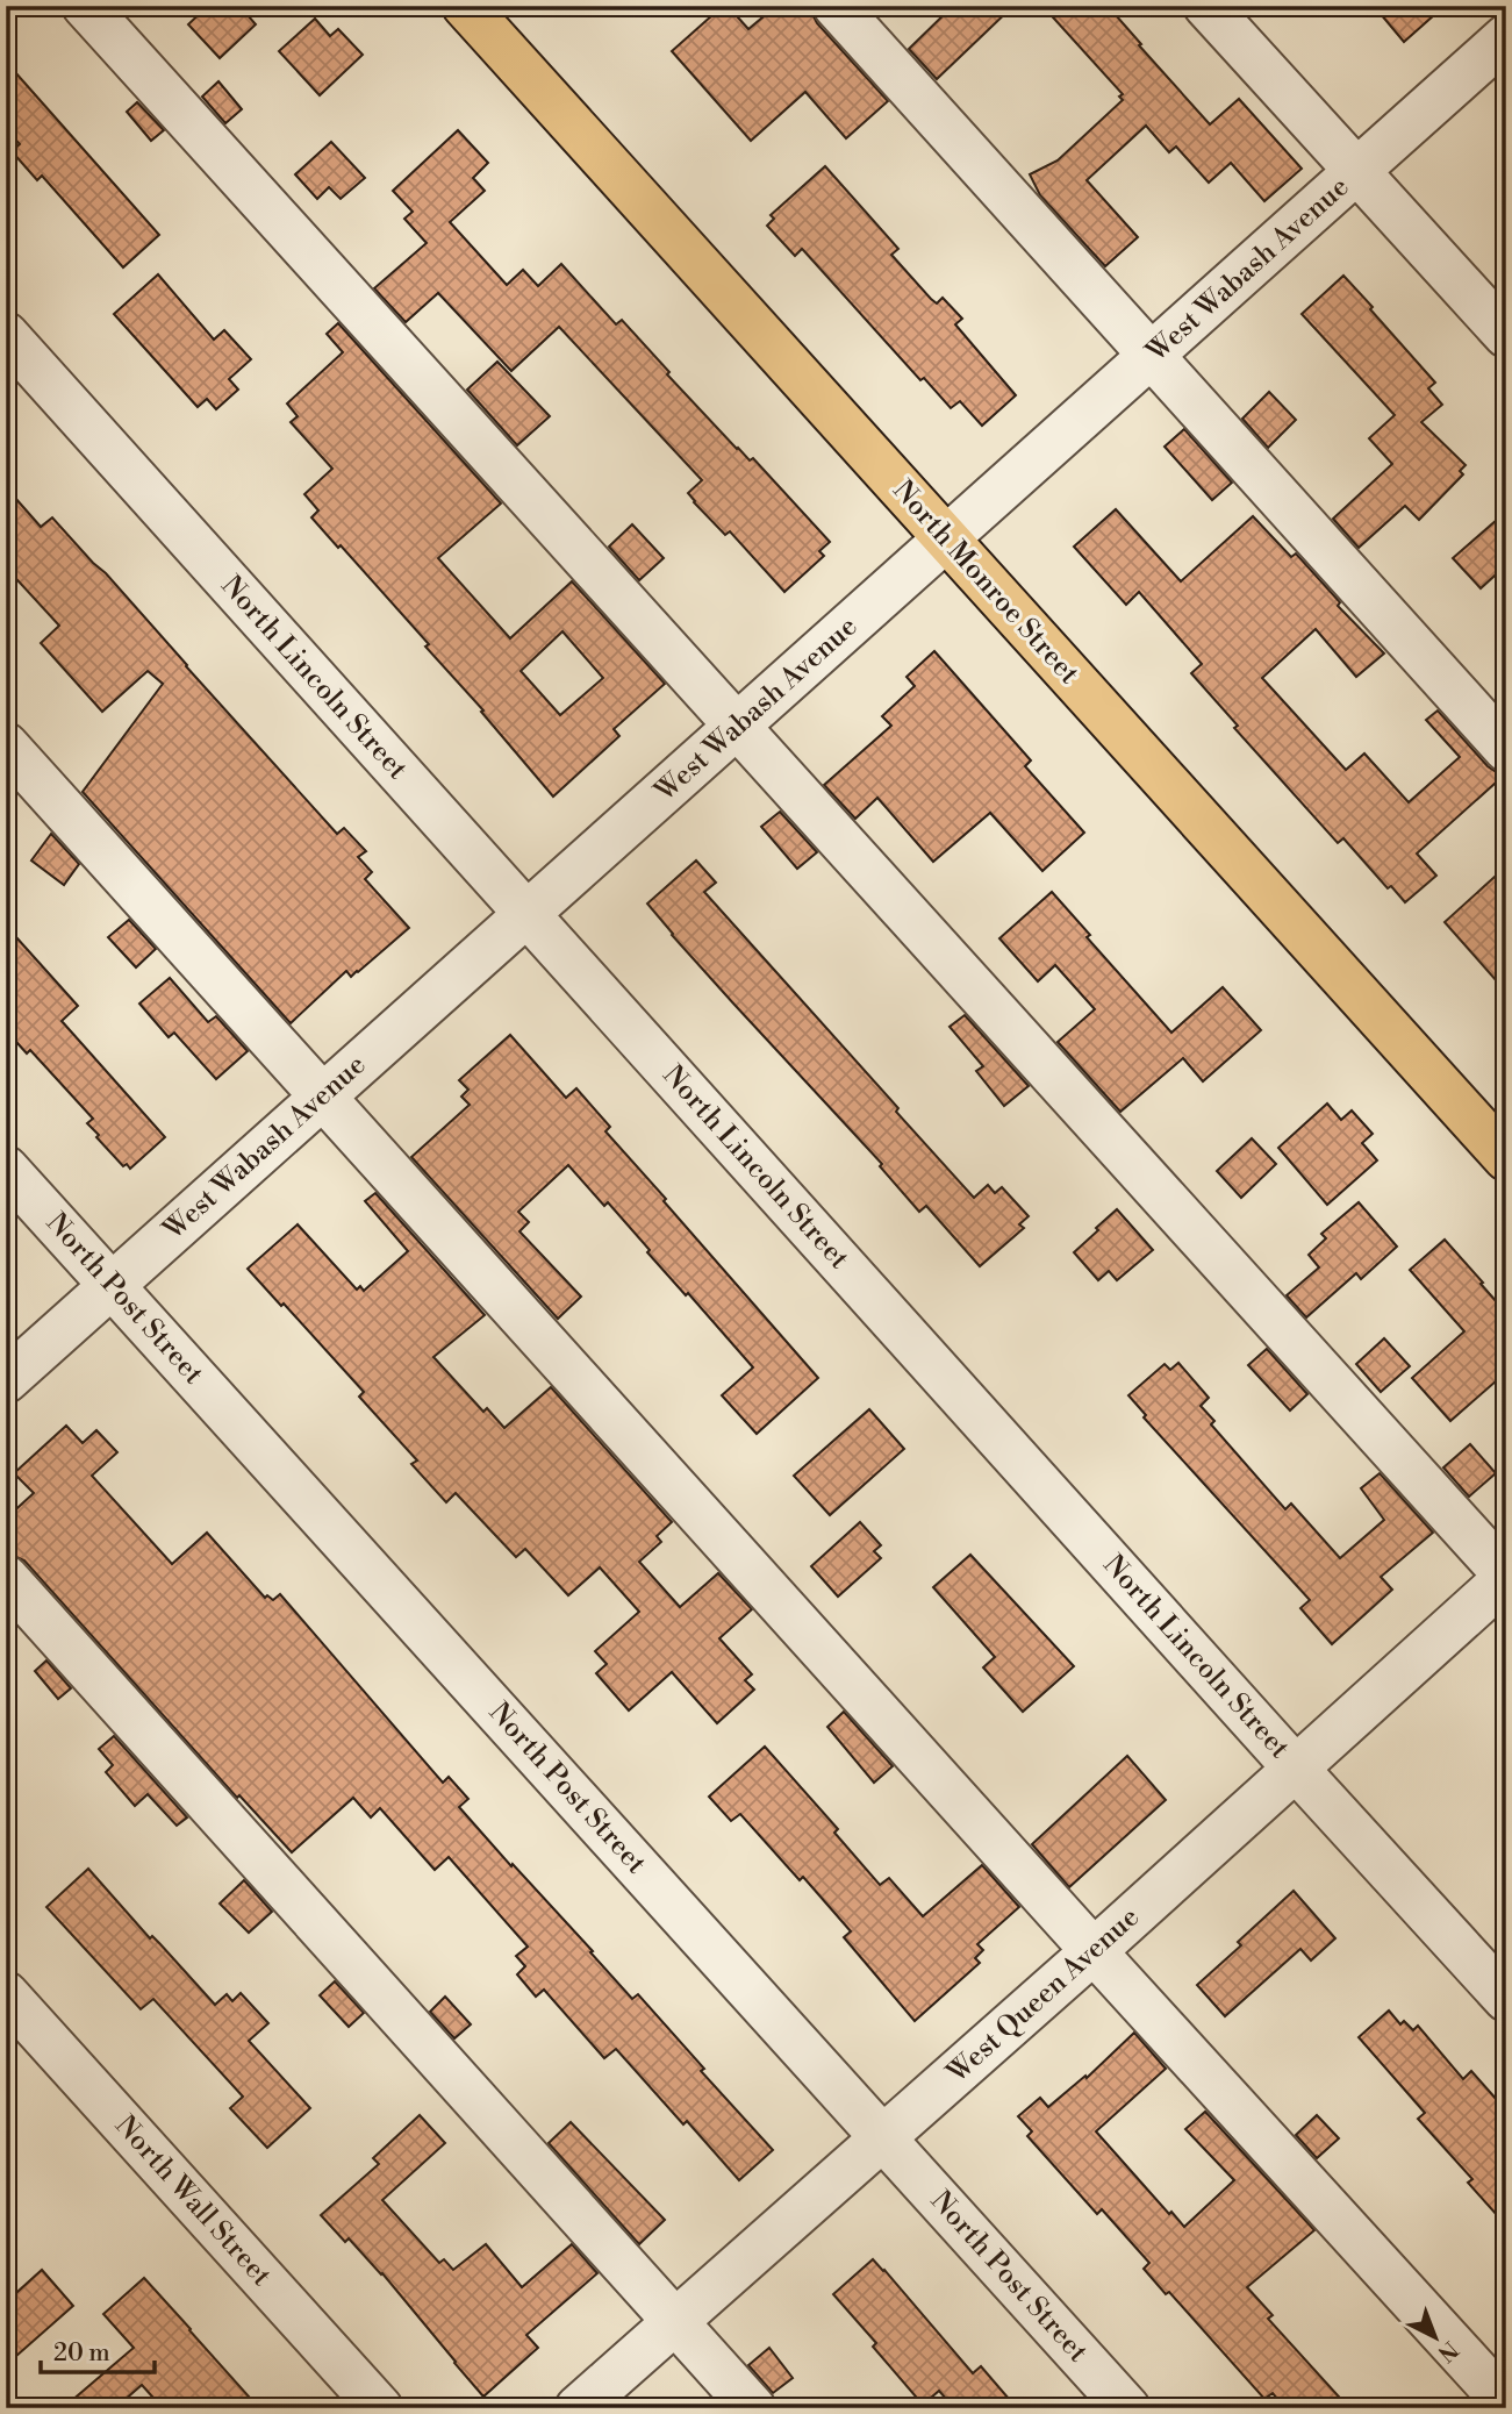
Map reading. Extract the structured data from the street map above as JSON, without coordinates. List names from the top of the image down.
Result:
{
  "streets": {
    "main road": ["North Monroe Street"],
    "street": [
      "West Wabash Avenue",
      "North Lincoln Street",
      "North Post Street",
      "West Queen Avenue",
      "North Wall Street"
    ]
  },
  "crossings": [
    ["West Wabash Avenue", "North Monroe Street"],
    ["West Wabash Avenue", "North Lincoln Street"],
    ["West Wabash Avenue", "North Post Street"],
    ["North Lincoln Street", "West Queen Avenue"],
    ["North Post Street", "West Queen Avenue"]
  ],
  "scale_bar": "20 m",
  "north": "bottom right"
}
